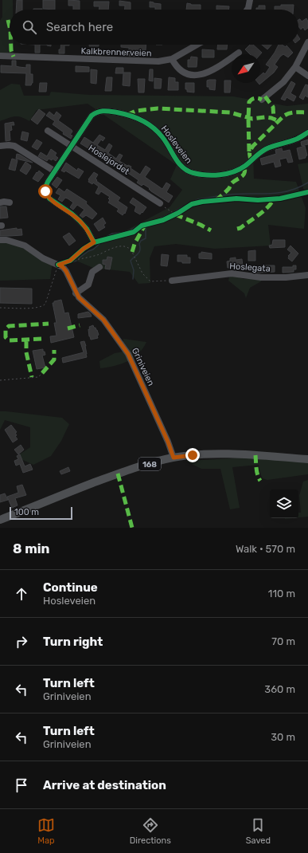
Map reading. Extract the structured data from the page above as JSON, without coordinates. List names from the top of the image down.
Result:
{
  "streets": {
    "main road": ["168"],
    "street": [
      "Kalkbrennerveien",
      "Hosleveien",
      "Hoslejordet",
      "Hoslegata",
      "Griniveien"
    ]
  },
  "crossings": [
    ["Hosleveien", "Hoslejordet"],
    ["Griniveien", "168"]
  ],
  "scale_bar": "100 m",
  "north": "bottom left",
  "page": {
    "search": "Search here",
    "scale": "100 m",
    "heading": ["8 min", "Walk · 570 m"],
    "list": [
      ["Continue", "Hosleveien", "110 m"],
      ["Turn right", "70 m"],
      ["Turn left", "Griniveien", "360 m"],
      ["Turn left", "Griniveien", "30 m"],
      "Arrive at destination"
    ],
    "nav": ["Map", "Directions", "Saved"]
  }
}
